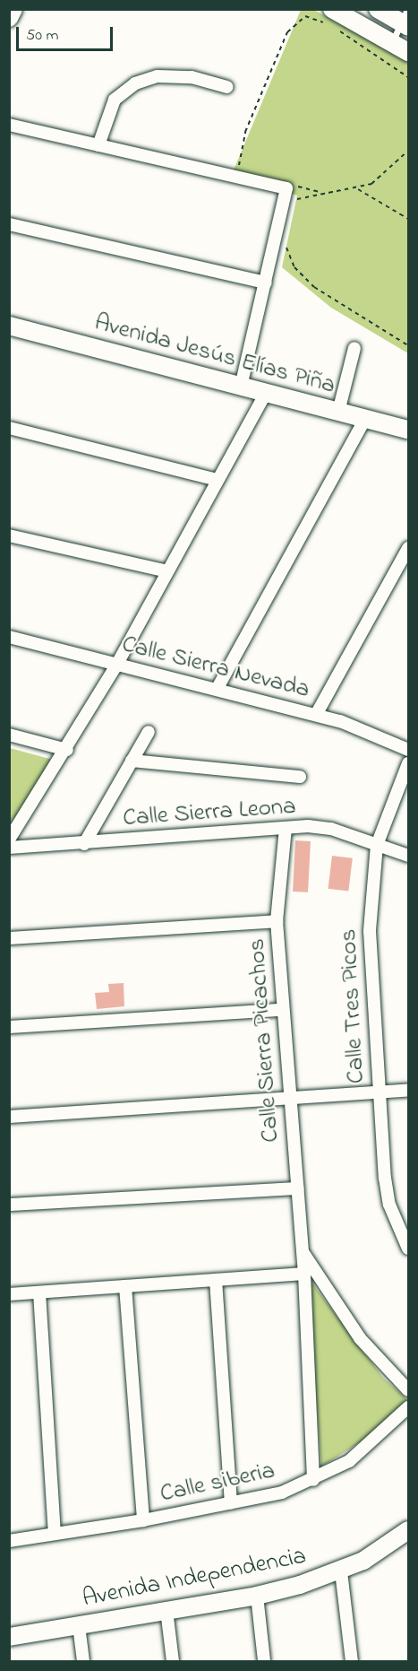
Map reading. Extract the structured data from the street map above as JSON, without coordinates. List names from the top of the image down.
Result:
{
  "streets": {
    "street": [
      "Avenida Jesús Elías Piña",
      "Calle Sierra Nevada",
      "Calle Sierra Leona",
      "Calle Tres Picos",
      "Calle Sierra Picachos",
      "Calle siberia",
      "Avenida Independencia"
    ]
  },
  "crossings": [
    ["Calle Sierra Leona", "Calle Tres Picos"],
    ["Calle Sierra Leona", "Calle Sierra Picachos"],
    ["Calle Sierra Picachos", "Calle siberia"]
  ],
  "scale_bar": "50 m"
}
